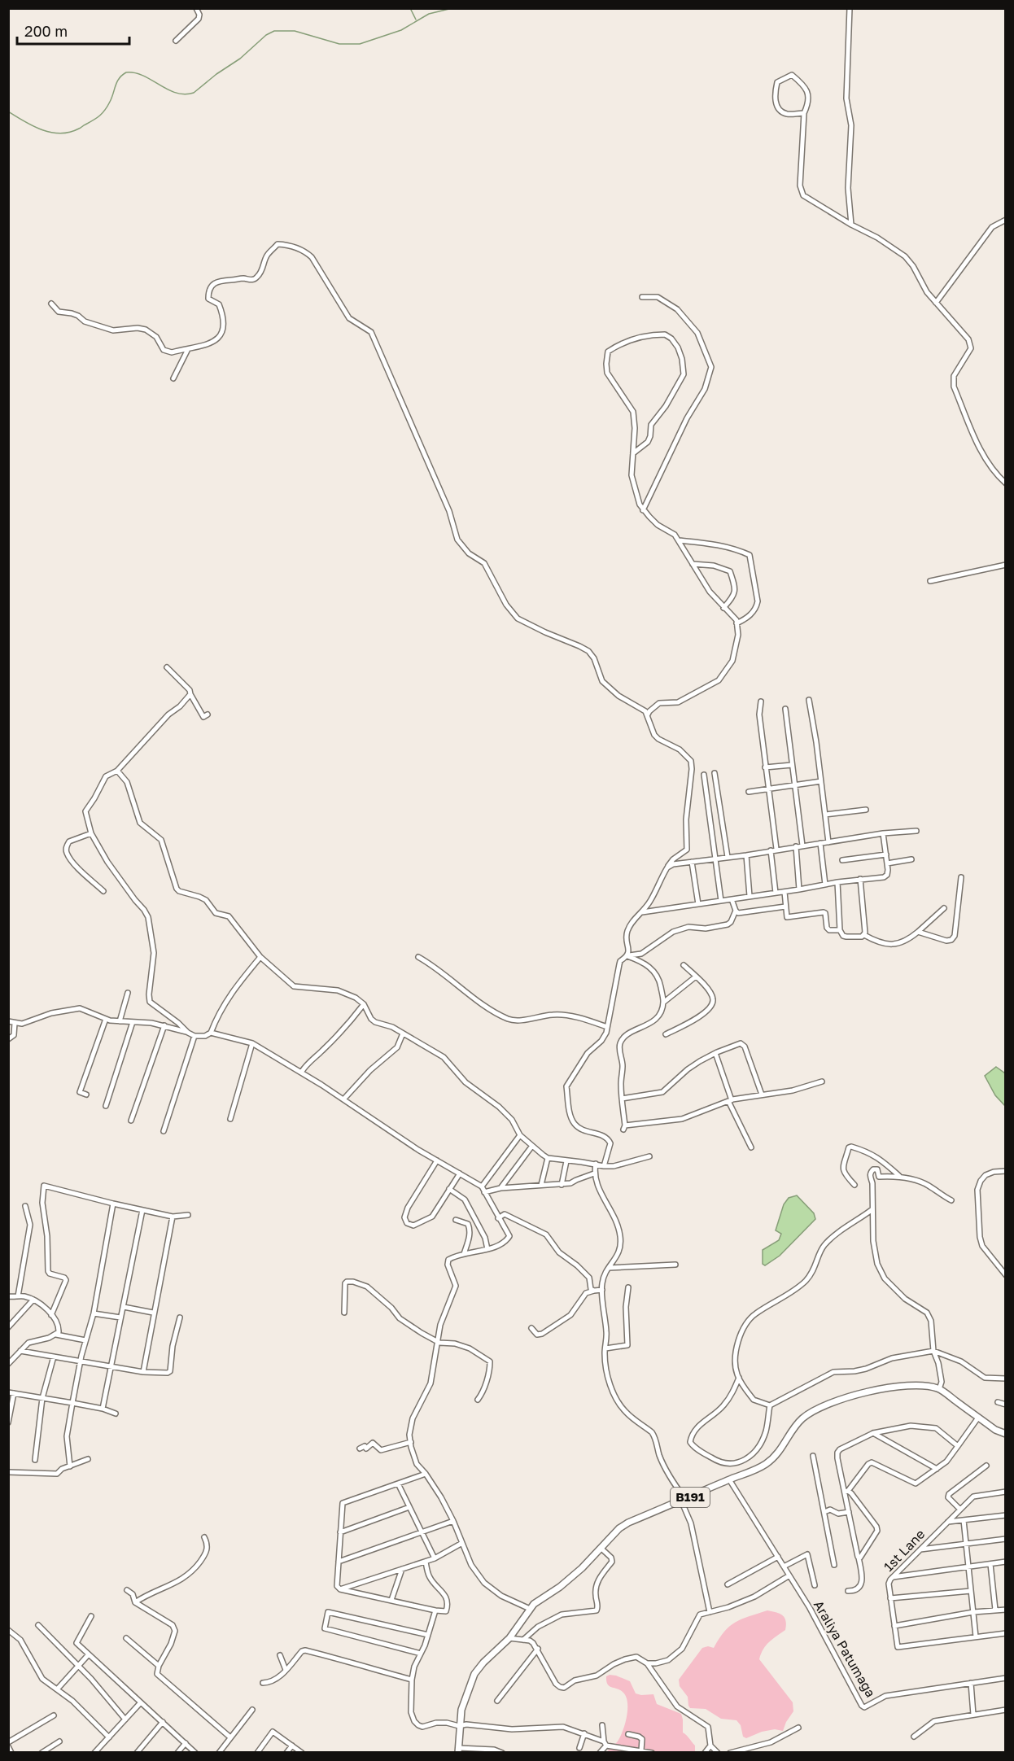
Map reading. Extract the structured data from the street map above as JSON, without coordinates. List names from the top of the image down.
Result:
{
  "streets": {
    "main road": ["B191"],
    "street": ["1st Lane", "Araliya Patumaga"]
  },
  "crossings": [
    ["B191", "Araliya Patumaga"]
  ],
  "scale_bar": "200 m"
}
